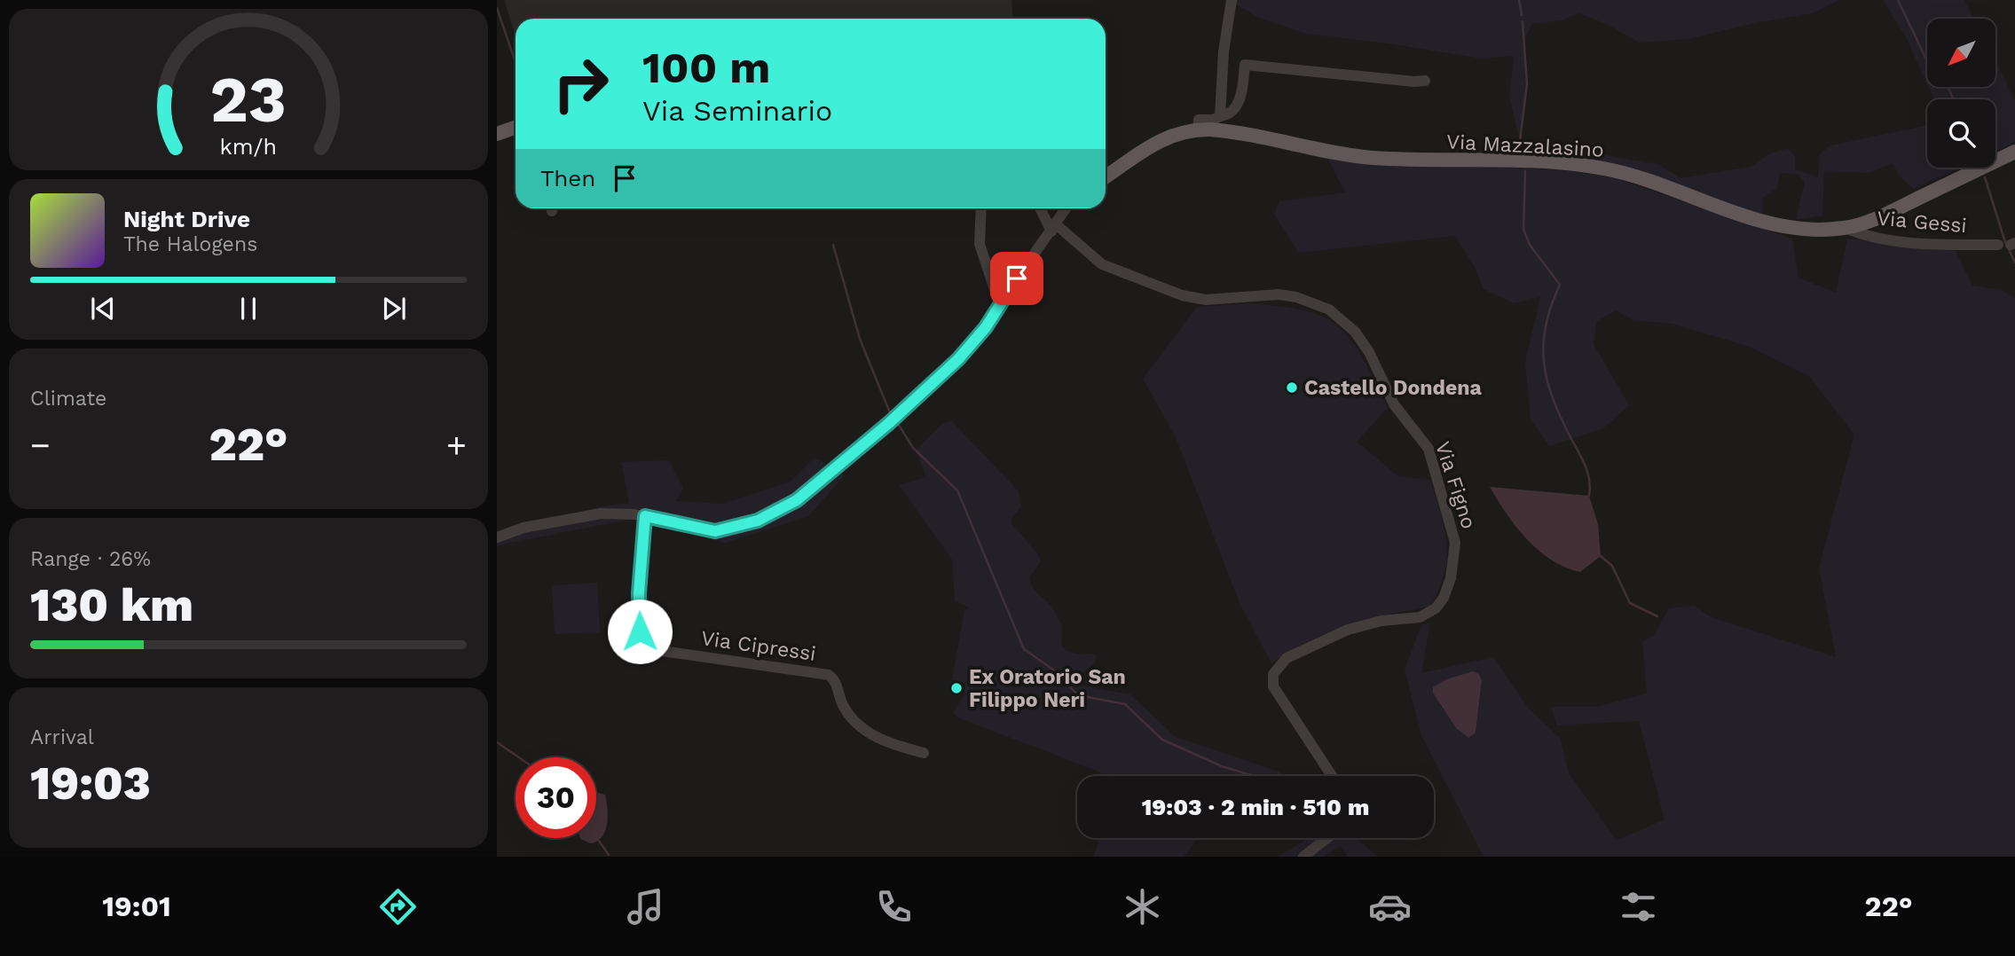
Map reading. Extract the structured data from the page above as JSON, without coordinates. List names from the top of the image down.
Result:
{
  "streets": {
    "main road": ["Via Mazzalasino"],
    "street": ["Via Gessi", "Via Figno", "Via Cipressi"]
  },
  "crossings": [
    ["Via Mazzalasino", "Via Gessi"]
  ],
  "places": ["Castello Dondena", "Ex Oratorio San Filippo Neri"],
  "north": "bottom left",
  "page": {
    "turn": ["100 m", "Via Seminario"],
    "then": "Then",
    "song": ["Night Drive", "The Halogens"],
    "tile": [
      "Climate",
      ["Range · 26%", "130 km"],
      ["Arrival", "19:03"]
    ],
    "heat": ["−", "22°", "+"],
    "limit": "30",
    "trip": "19:03 · 2 min · 510 m",
    "tabs": ["19:01", "22°"],
    "gauge": ["23", "km/h"]
  }
}
